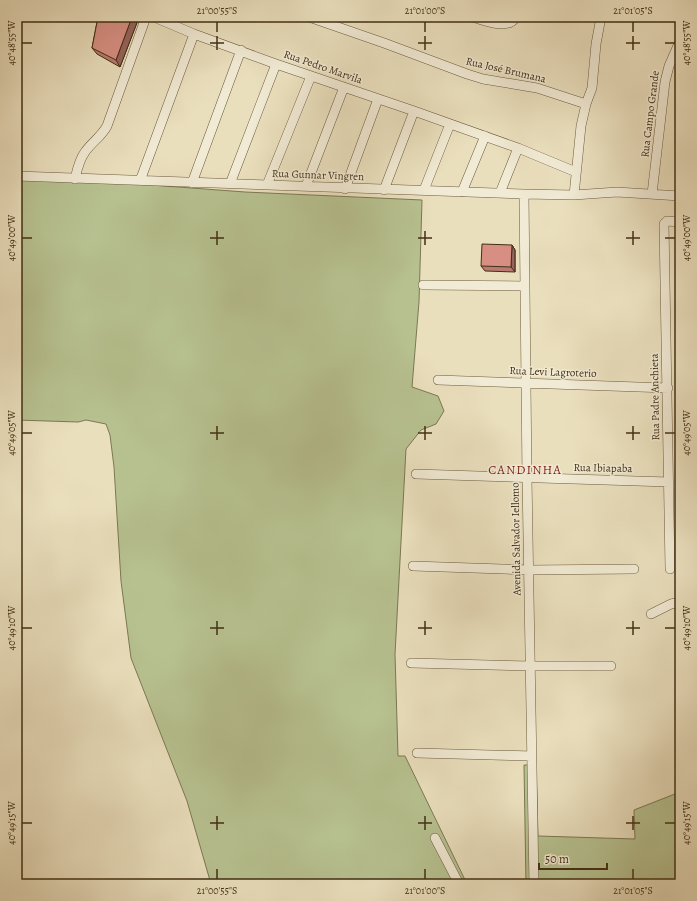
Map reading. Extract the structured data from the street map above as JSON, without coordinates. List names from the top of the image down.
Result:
{
  "streets": {
    "street": [
      "Rua Pedro Marvila",
      "Rua José Brumana",
      "Rua Campo Grande",
      "Rua Gunnar Vingren",
      "Rua Levi Lagroterio",
      "Rua Padre Anchieta",
      "Rua Ibiapaba",
      "Avenida Salvador Iellomo"
    ]
  },
  "crossings": [
    ["Rua Campo Grande", "Rua Gunnar Vingren"],
    ["Rua Gunnar Vingren", "Avenida Salvador Iellomo"],
    ["Rua Levi Lagroterio", "Rua Padre Anchieta"],
    ["Rua Levi Lagroterio", "Avenida Salvador Iellomo"],
    ["Rua Padre Anchieta", "Rua Ibiapaba"],
    ["Rua Ibiapaba", "Avenida Salvador Iellomo"]
  ],
  "districts": ["CANDINHA"],
  "scale_bar": "50 m",
  "coordinates": [
    "21°00'55\"S",
    "21°01'00\"S",
    "21°01'05\"S",
    "40°48'55\"W",
    "40°49'00\"W",
    "40°49'05\"W",
    "40°49'10\"W",
    "40°49'15\"W"
  ]
}
